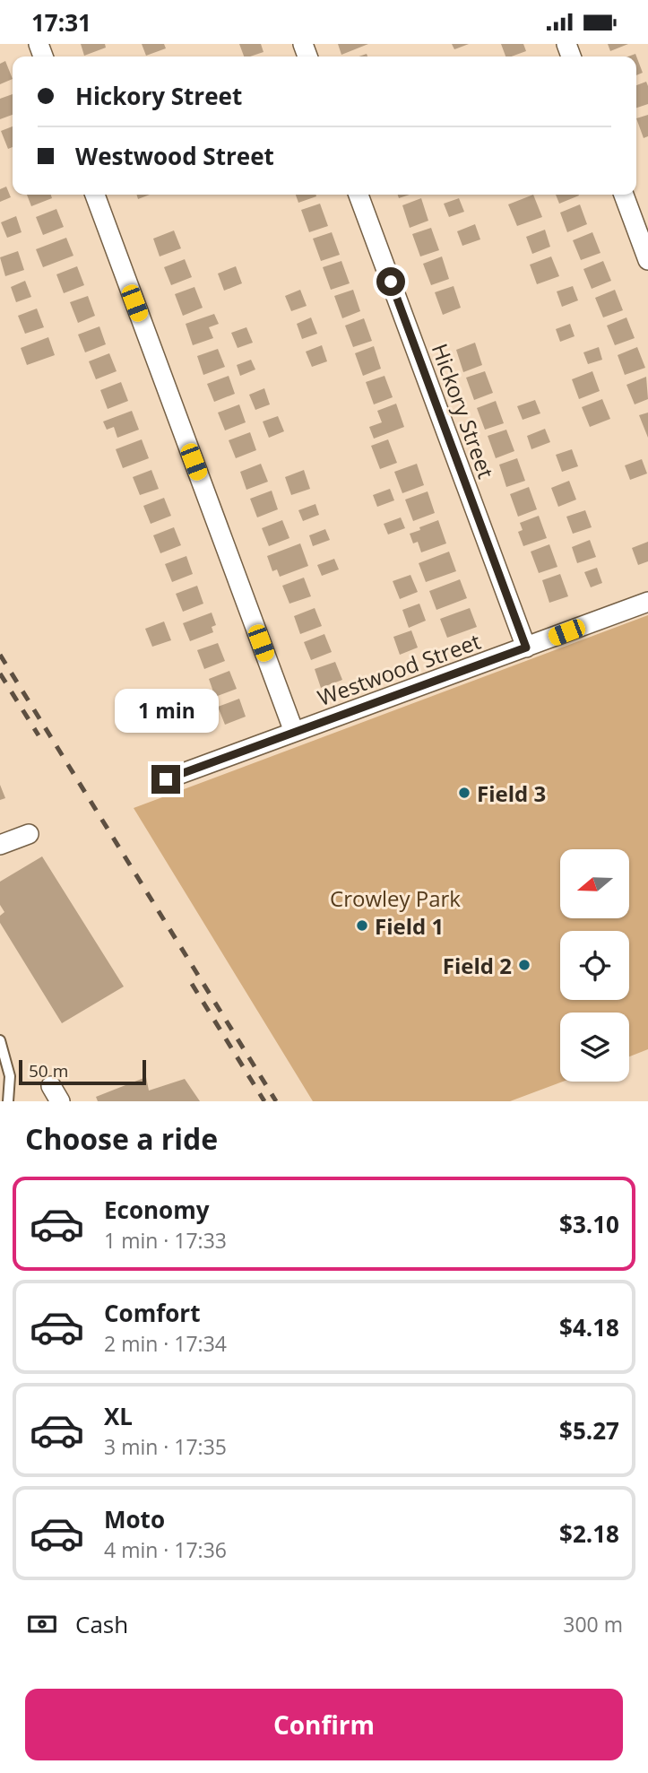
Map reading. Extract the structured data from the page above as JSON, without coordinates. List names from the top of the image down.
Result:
{
  "streets": {
    "street": ["Hickory Street", "Westwood Street"]
  },
  "crossings": [
    ["Hickory Street", "Westwood Street"]
  ],
  "parks": ["Crowley Park"],
  "places": ["Field 3", "Field 1", "Field 2"],
  "scale_bar": "50 m",
  "north": "left",
  "page": {
    "status": "17:31",
    "banner": ["Hickory Street", "Westwood Street"],
    "bubble": "1 min",
    "scale": "50 m",
    "heading": "Choose a ride",
    "list": [
      {
        "name": "Economy",
        "note": "1 min · 17:33",
        "value": "$3.10"
      },
      {
        "name": "Comfort",
        "note": "2 min · 17:34",
        "value": "$4.18"
      },
      {
        "name": "XL",
        "note": "3 min · 17:35",
        "value": "$5.27"
      },
      {
        "name": "Moto",
        "note": "4 min · 17:36",
        "value": "$2.18"
      }
    ],
    "pay": ["Cash", "300 m"],
    "buttons": "Confirm"
  }
}
